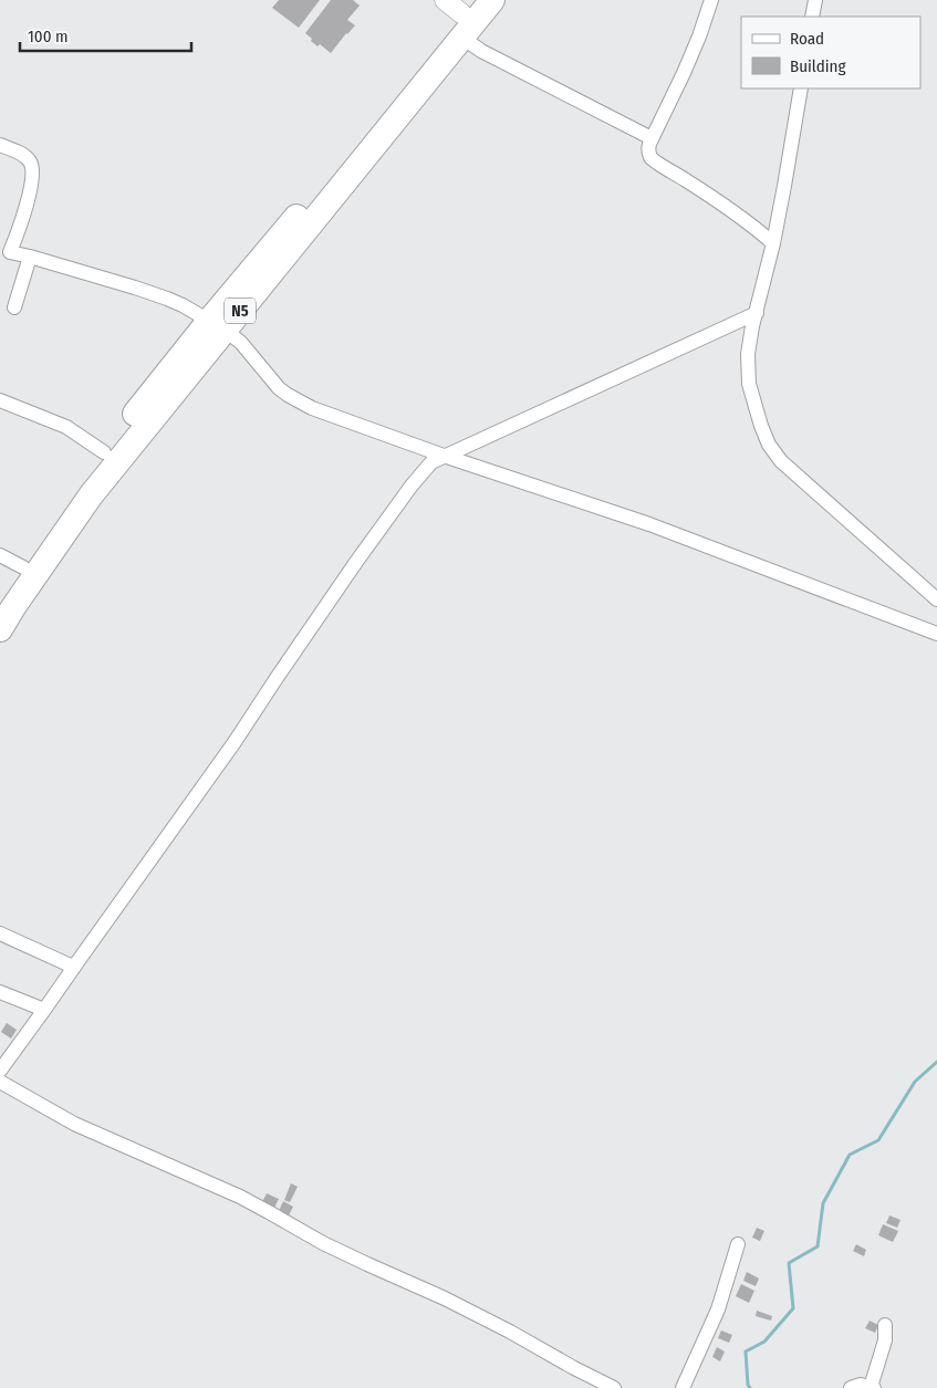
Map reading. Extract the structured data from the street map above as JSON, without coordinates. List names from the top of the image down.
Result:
{
  "streets": {
    "highway": ["N5"]
  },
  "legend": ["Road", "Building"],
  "scale_bar": "100 m"
}
